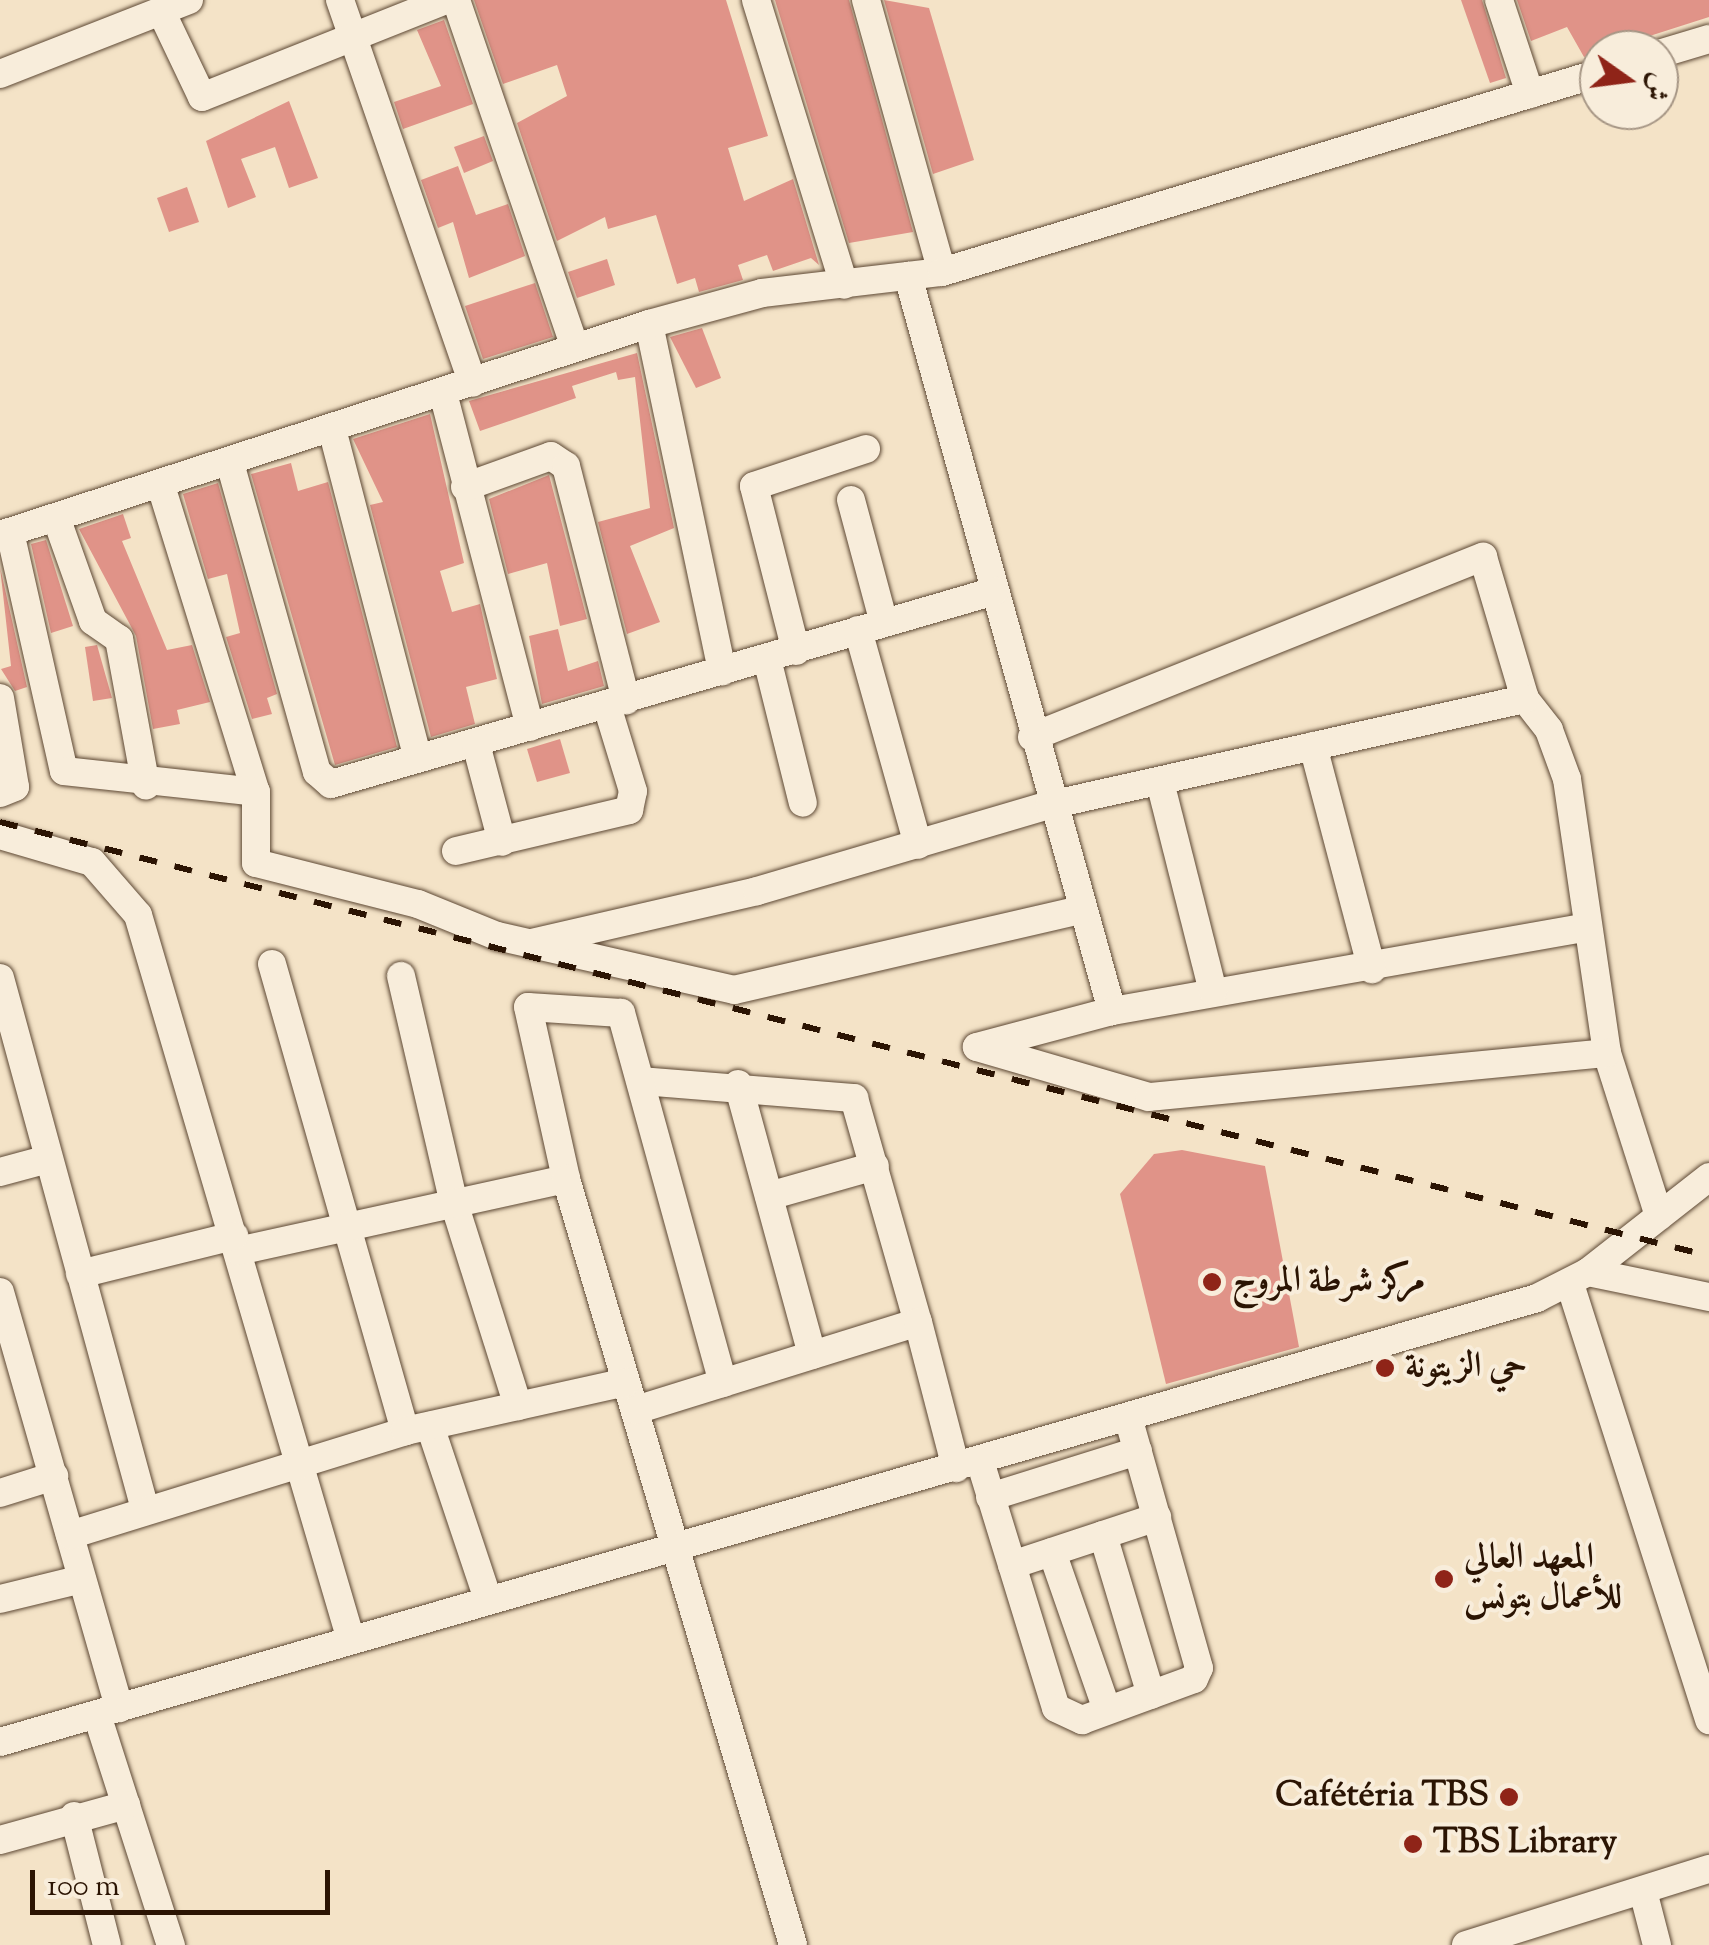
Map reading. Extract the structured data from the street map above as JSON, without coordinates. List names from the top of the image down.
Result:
{
  "places": [
    "مركز شرطة المروج",
    "حي الزيتونة",
    "المعهد العالي للأعمال بتونس",
    "Cafétéria TBS",
    "TBS Library"
  ],
  "scale_bar": "100 m",
  "north": "right"
}
